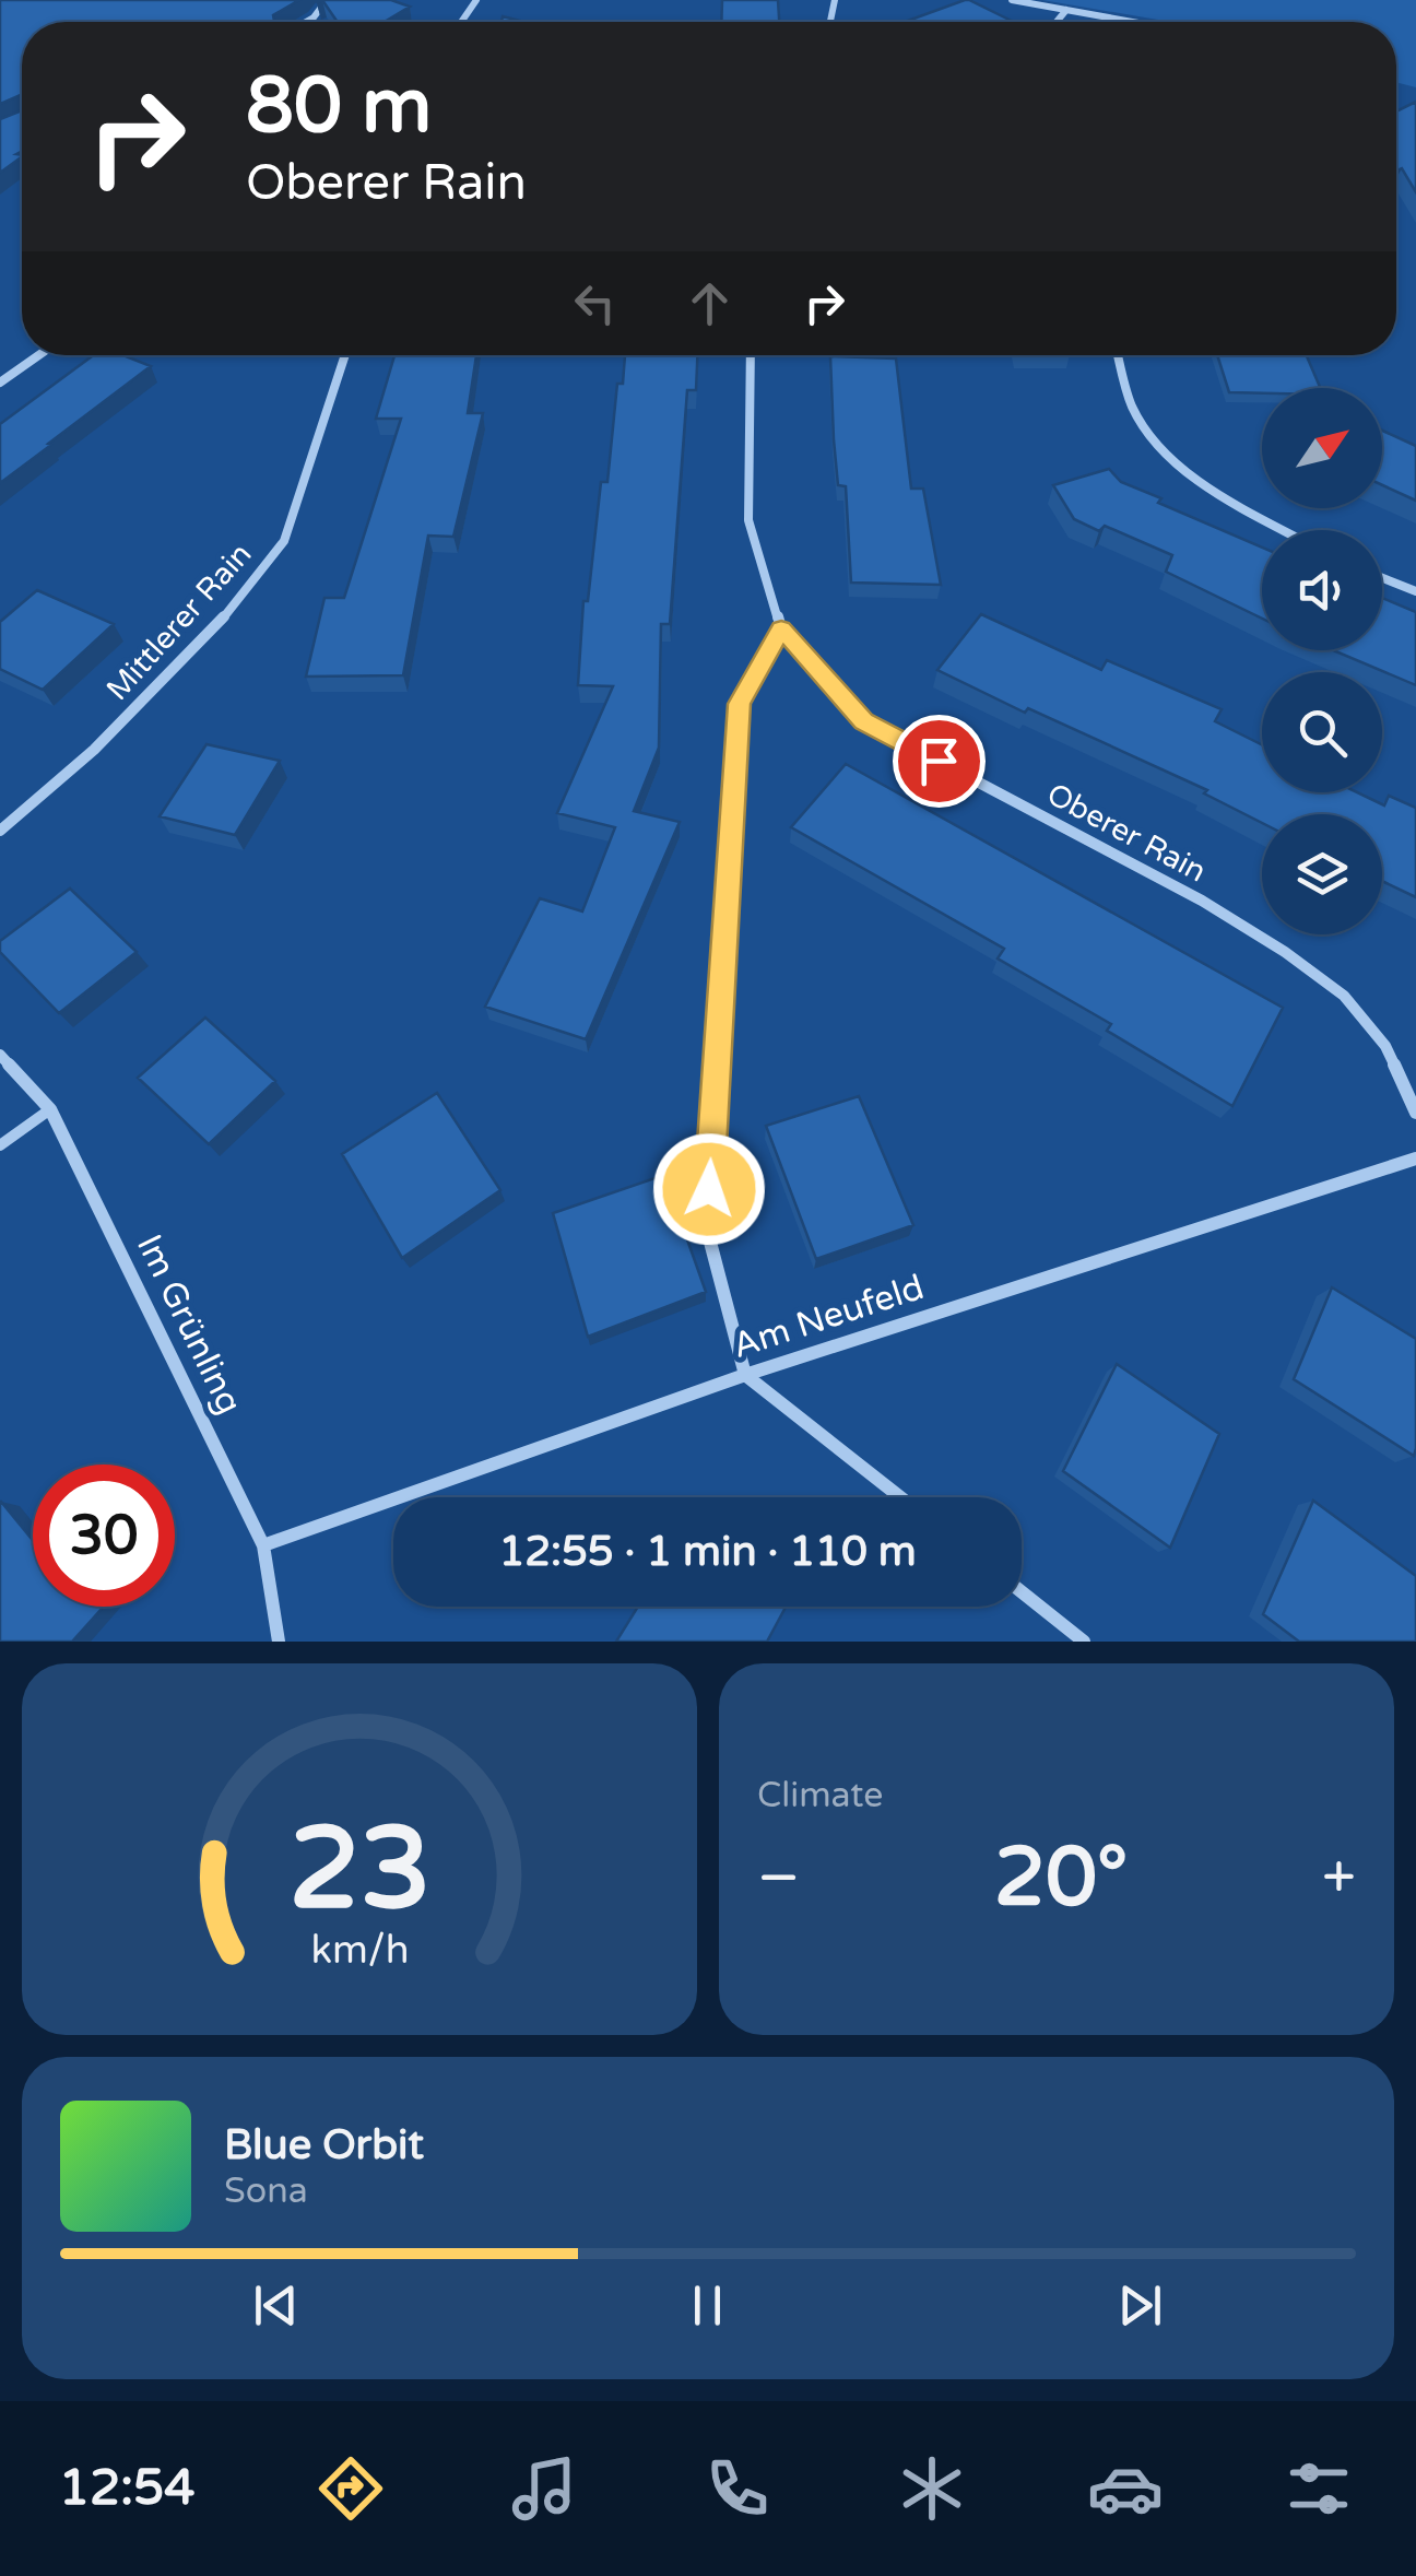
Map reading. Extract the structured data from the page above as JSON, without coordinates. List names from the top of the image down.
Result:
{
  "streets": {
    "street": [
      "Mittlerer Rain",
      "Oberer Rain",
      "Am Neufeld",
      "Im Grünling"
    ]
  },
  "crossings": [
    ["Am Neufeld", "Im Grünling"]
  ],
  "north": "top right",
  "page": {
    "turn": ["80 m", "Oberer Rain"],
    "limit": "30",
    "trip": "12:55 · 1 min · 110 m",
    "tile": "Climate",
    "heat": ["−", "20°", "+"],
    "song": ["Blue Orbit", "Sona"],
    "tabs": "12:54",
    "gauge": ["23", "km/h"]
  }
}
